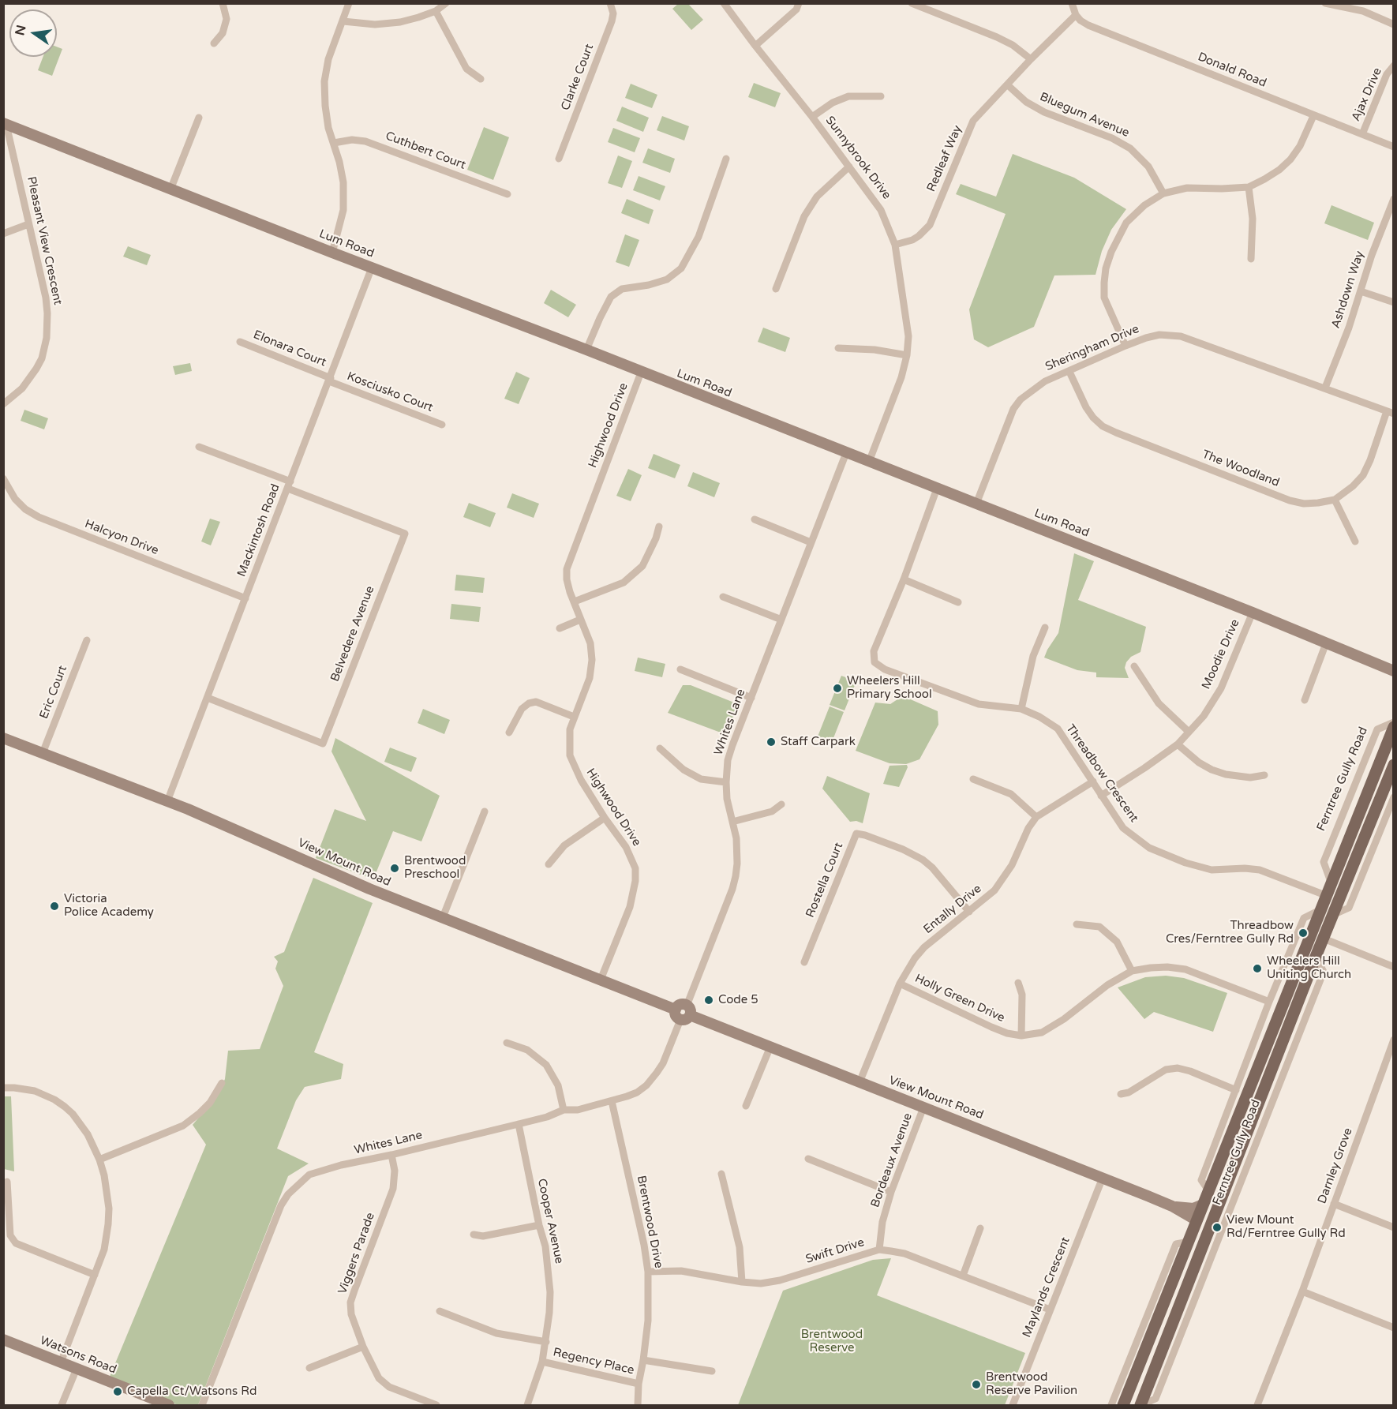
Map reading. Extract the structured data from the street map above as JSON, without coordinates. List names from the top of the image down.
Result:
{
  "streets": {
    "main road": ["Ferntree Gully Road"],
    "street": [
      "Donald Road",
      "Clarke Court",
      "Ajax Drive",
      "Bluegum Avenue",
      "Cuthbert Court",
      "Sunnybrook Drive",
      "Redleaf Way",
      "Pleasant View Crescent",
      "Lum Road",
      "Ashdown Way",
      "Sheringham Drive",
      "Elonara Court",
      "Kosciusko Court",
      "Highwood Drive",
      "The Woodland",
      "Mackintosh Road",
      "Halcyon Drive",
      "Belvedere Avenue",
      "Moodie Drive",
      "Eric Court",
      "Whites Lane",
      "Threadbow Crescent",
      "View Mount Road",
      "Rostella Court",
      "Entally Drive",
      "Holly Green Drive",
      "Bordeaux Avenue",
      "Darnley Grove",
      "Cooper Avenue",
      "Brentwood Drive",
      "Swift Drive",
      "Viggers Parade",
      "Maylands Crescent",
      "Watsons Road",
      "Regency Place"
    ]
  },
  "crossings": [
    ["Donald Road", "Ajax Drive"],
    ["Donald Road", "Redleaf Way"],
    ["Bluegum Avenue", "Redleaf Way"],
    ["Sunnybrook Drive", "Redleaf Way"],
    ["Sunnybrook Drive", "Lum Road"],
    ["Pleasant View Crescent", "Lum Road"],
    ["Lum Road", "Sheringham Drive"],
    ["Lum Road", "Highwood Drive"],
    ["Lum Road", "Mackintosh Road"],
    ["Lum Road", "Moodie Drive"],
    ["Lum Road", "Whites Lane"],
    ["Lum Road", "Threadbow Crescent"],
    ["Ashdown Way", "Sheringham Drive"],
    ["Sheringham Drive", "The Woodland"],
    ["Elonara Court", "Kosciusko Court"],
    ["Elonara Court", "Mackintosh Road"],
    ["Kosciusko Court", "Mackintosh Road"],
    ["Highwood Drive", "View Mount Road"],
    ["Mackintosh Road", "Halcyon Drive"],
    ["Mackintosh Road", "Belvedere Avenue"],
    ["Mackintosh Road", "View Mount Road"],
    ["Moodie Drive", "Threadbow Crescent"],
    ["Eric Court", "View Mount Road"],
    ["Whites Lane", "View Mount Road"],
    ["Whites Lane", "Cooper Avenue"],
    ["Whites Lane", "Brentwood Drive"],
    ["Whites Lane", "Viggers Parade"],
    ["Threadbow Crescent", "Ferntree Gully Road"],
    ["Threadbow Crescent", "Entally Drive"],
    ["Ferntree Gully Road", "View Mount Road"],
    ["Ferntree Gully Road", "Holly Green Drive"],
    ["View Mount Road", "Entally Drive"],
    ["View Mount Road", "Bordeaux Avenue"],
    ["View Mount Road", "Maylands Crescent"],
    ["Rostella Court", "Entally Drive"],
    ["Entally Drive", "Holly Green Drive"],
    ["Bordeaux Avenue", "Swift Drive"],
    ["Cooper Avenue", "Regency Place"],
    ["Brentwood Drive", "Swift Drive"],
    ["Brentwood Drive", "Regency Place"],
    ["Swift Drive", "Maylands Crescent"]
  ],
  "parks": ["Brentwood Reserve"],
  "places": [
    "Wheelers Hill Primary School",
    "Staff Carpark",
    "Brentwood Preschool",
    "Victoria Police Academy",
    "Threadbow Cres/Ferntree Gully Rd",
    "Wheelers Hill Uniting Church",
    "Code 5",
    "View Mount Rd/Ferntree Gully Rd",
    "Brentwood Reserve Pavilion",
    "Capella Ct/Watsons Rd"
  ],
  "north": "left"
}
